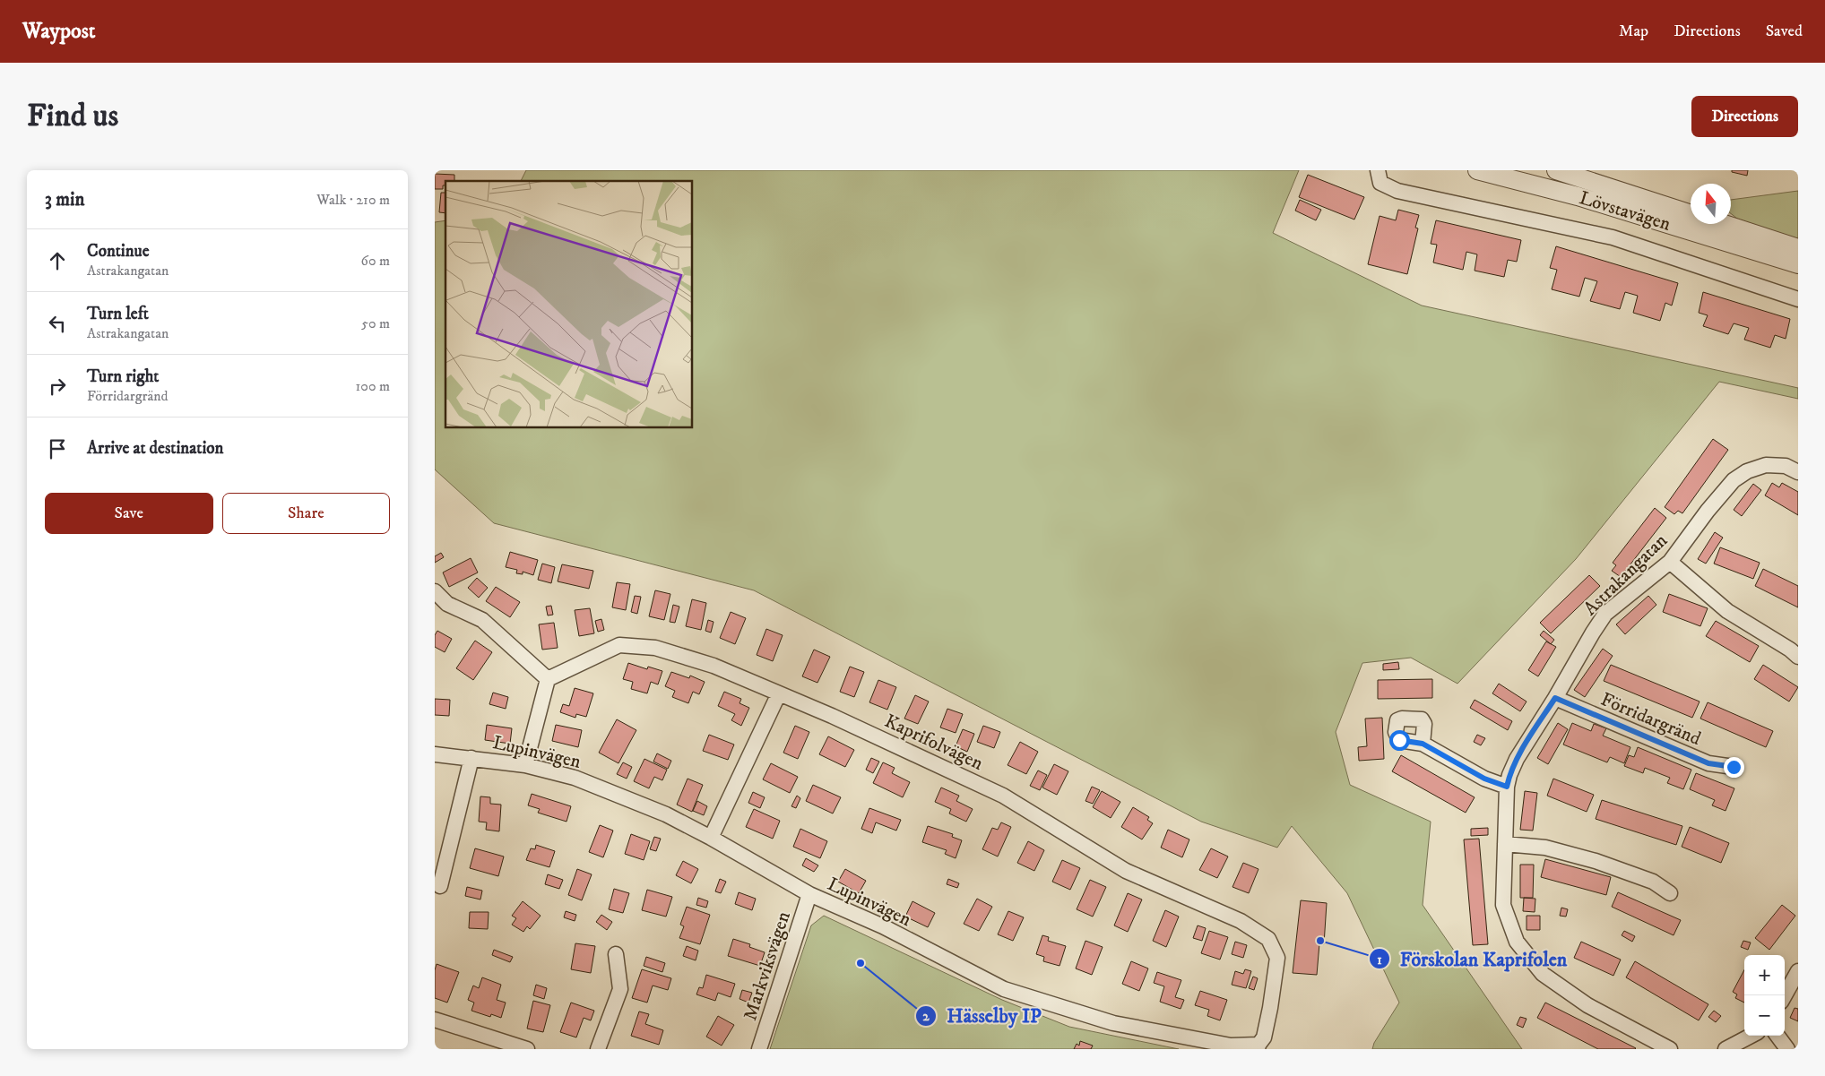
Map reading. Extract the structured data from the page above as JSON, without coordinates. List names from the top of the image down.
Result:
{
  "streets": {
    "street": [
      "Lövstavägen",
      "Astrakangatan",
      "Förridargränd",
      "Kaprifolvägen",
      "Lupinvägen",
      "Markviksvägen"
    ]
  },
  "crossings": [
    ["Astrakangatan", "Förridargränd"],
    ["Kaprifolvägen", "Lupinvägen"],
    ["Lupinvägen", "Markviksvägen"]
  ],
  "places": ["Förskolan Kaprifolen", "Hässelby IP"],
  "north": "top",
  "page": {
    "header": "Waypost",
    "nav": ["Map", "Directions", "Saved"],
    "buttons": [
      "Directions",
      ["Save", "Share"]
    ],
    "title": "Find us",
    "heading": ["3 min", "Walk · 210 m"],
    "list": [
      ["Continue", "Astrakangatan", "60 m"],
      ["Turn left", "Astrakangatan", "50 m"],
      ["Turn right", "Förridargränd", "100 m"],
      "Arrive at destination"
    ],
    "map_buttons": ["+", "−"]
  }
}
